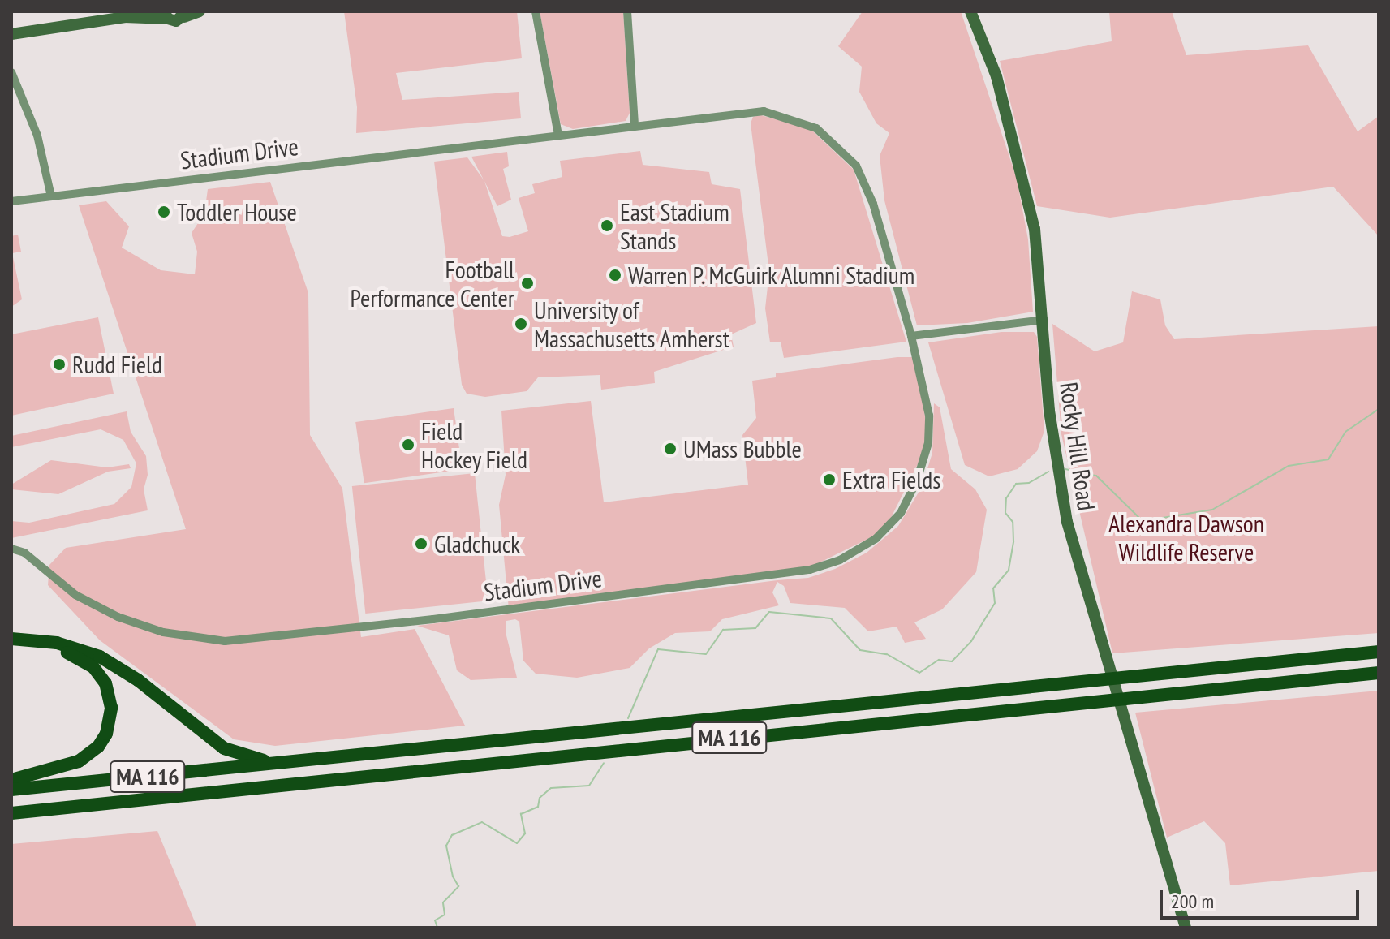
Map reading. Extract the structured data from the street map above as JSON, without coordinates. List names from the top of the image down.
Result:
{
  "streets": {
    "main road": ["Rocky Hill Road", "MA 116"],
    "street": ["Stadium Drive"]
  },
  "parks": ["Alexandra Dawson Wildlife Reserve"],
  "places": [
    "Toddler House",
    "East Stadium Stands",
    "Warren P. McGuirk Alumni Stadium",
    "Football Performance Center",
    "University of Massachusetts Amherst",
    "Rudd Field",
    "Field Hockey Field",
    "UMass Bubble",
    "Extra Fields",
    "Gladchuck"
  ],
  "scale_bar": "200 m"
}
